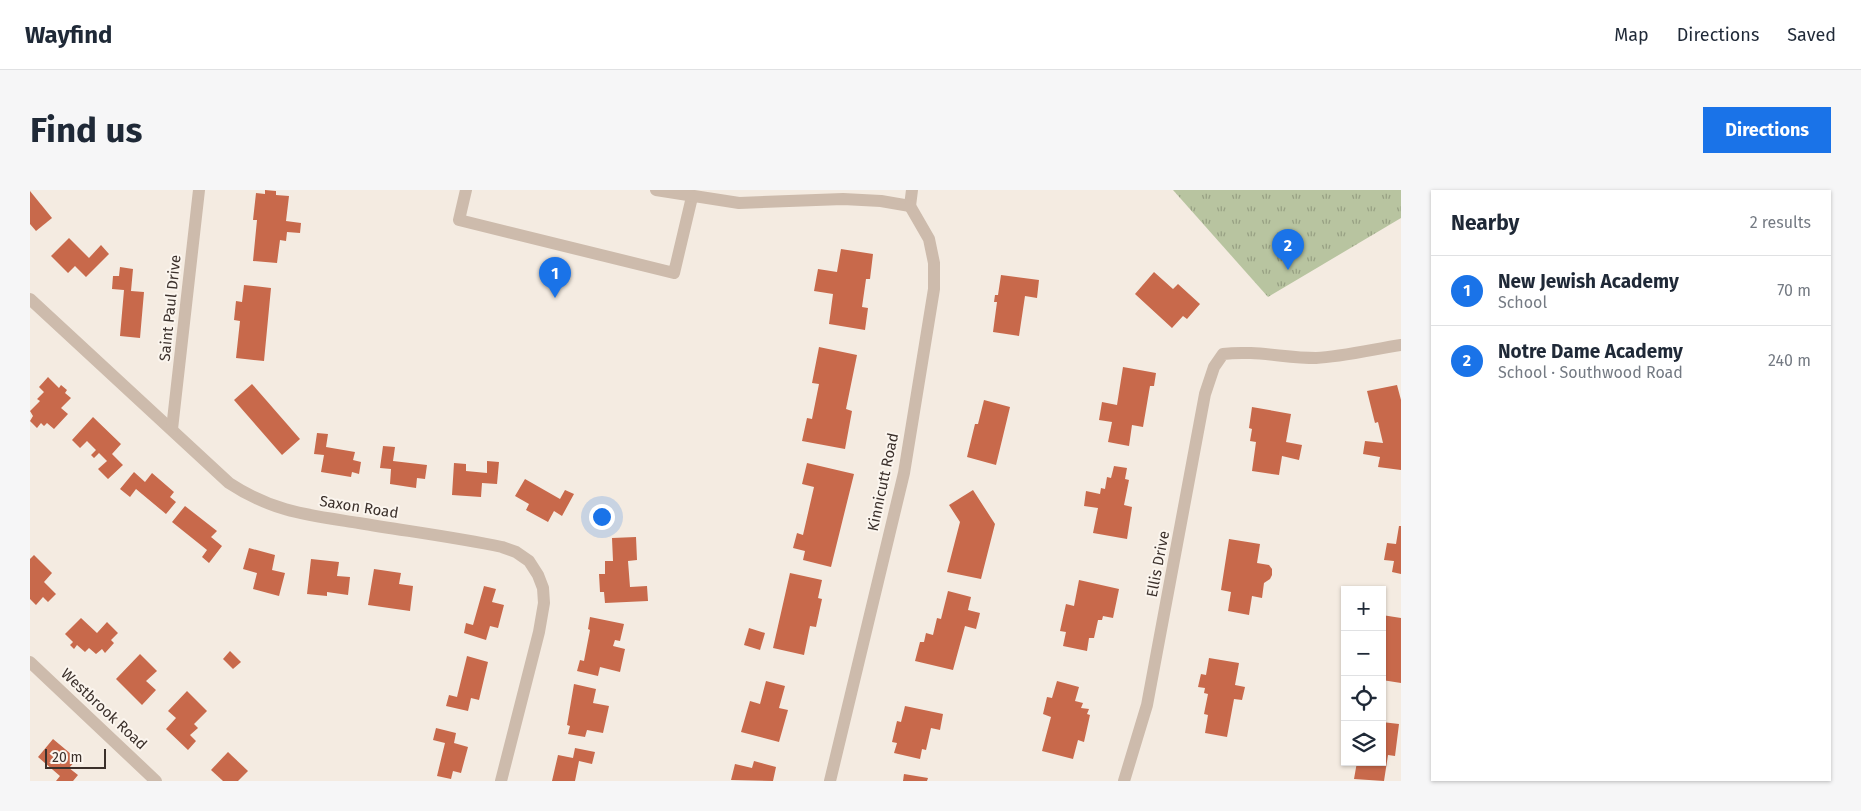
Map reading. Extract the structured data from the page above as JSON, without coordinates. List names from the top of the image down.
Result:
{
  "streets": {
    "street": [
      "Saint Paul Drive",
      "Kinnicutt Road",
      "Saxon Road",
      "Ellis Drive",
      "Westbrook Road"
    ]
  },
  "crossings": [
    ["Saint Paul Drive", "Saxon Road"]
  ],
  "scale_bar": "20 m",
  "page": {
    "header": "Wayfind",
    "nav": ["Map", "Directions", "Saved"],
    "buttons": "Directions",
    "title": "Find us",
    "heading": ["Nearby", "2 results"],
    "pins": ["2", "1"],
    "list": [
      {
        "mark": "1",
        "name": "New Jewish Academy",
        "note": "School",
        "value": "70 m"
      },
      {
        "mark": "2",
        "name": "Notre Dame Academy",
        "note": "School · Southwood Road",
        "value": "240 m"
      }
    ],
    "map_buttons": ["+", "−"],
    "scale": "20 m"
  }
}
